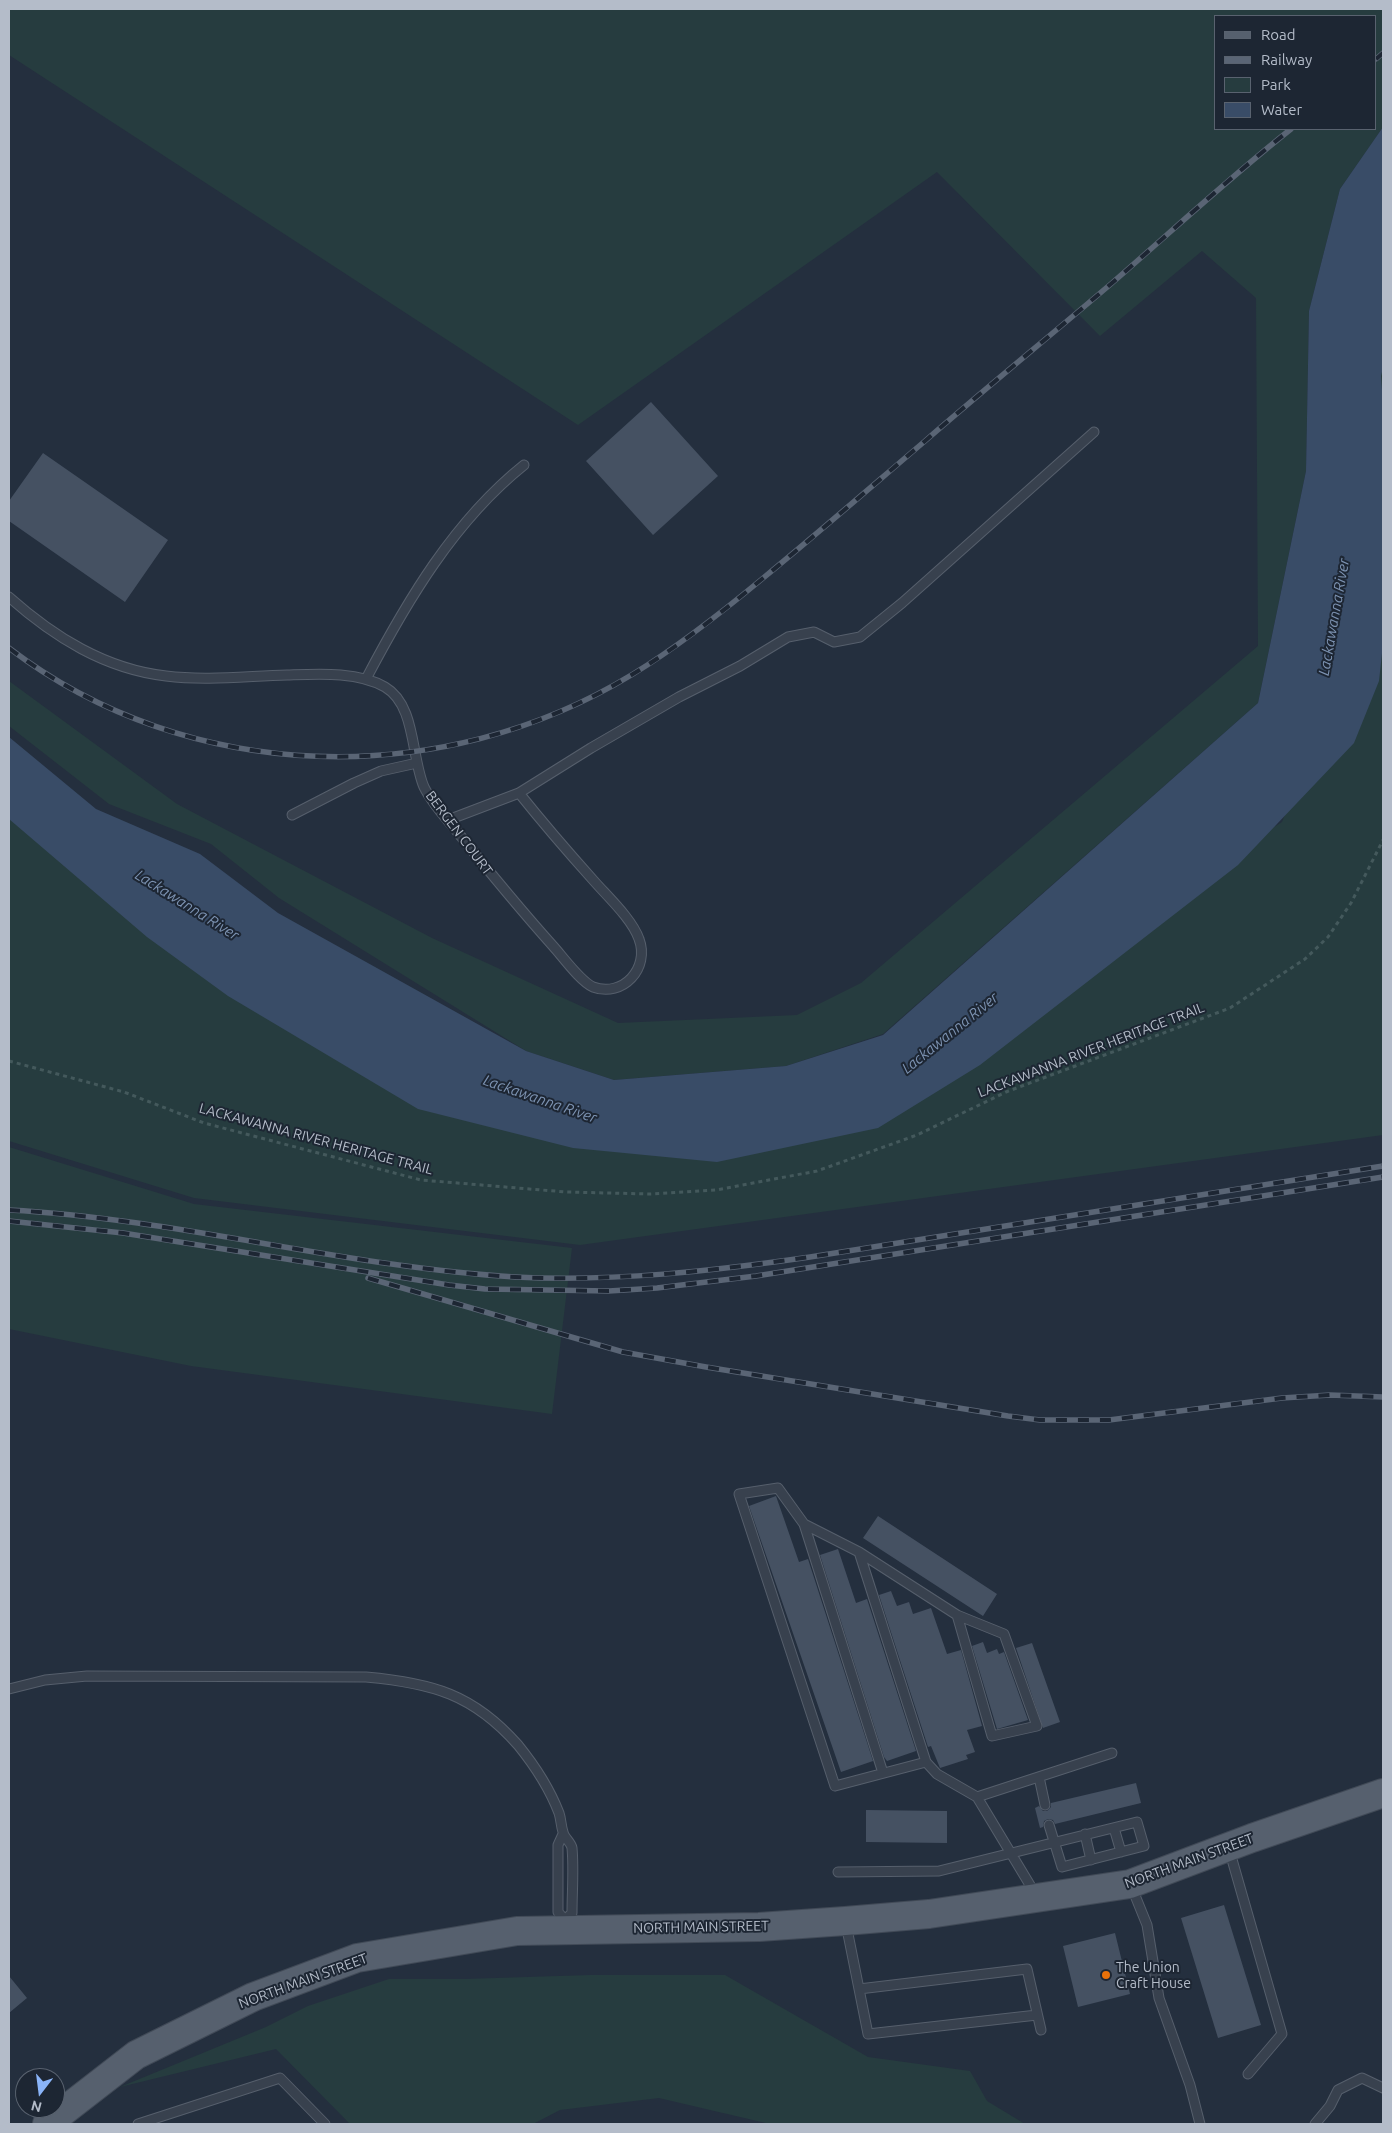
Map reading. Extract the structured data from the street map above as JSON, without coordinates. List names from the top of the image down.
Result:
{
  "streets": {
    "main road": ["NORTH MAIN STREET"],
    "lane": ["BERGEN COURT"],
    "path": ["LACKAWANNA RIVER HERITAGE TRAIL"]
  },
  "water": ["Lackawanna River"],
  "places": ["The Union Craft House"],
  "legend": [
    "Road",
    "Railway",
    "Park",
    "Water"
  ],
  "north": "bottom"
}
